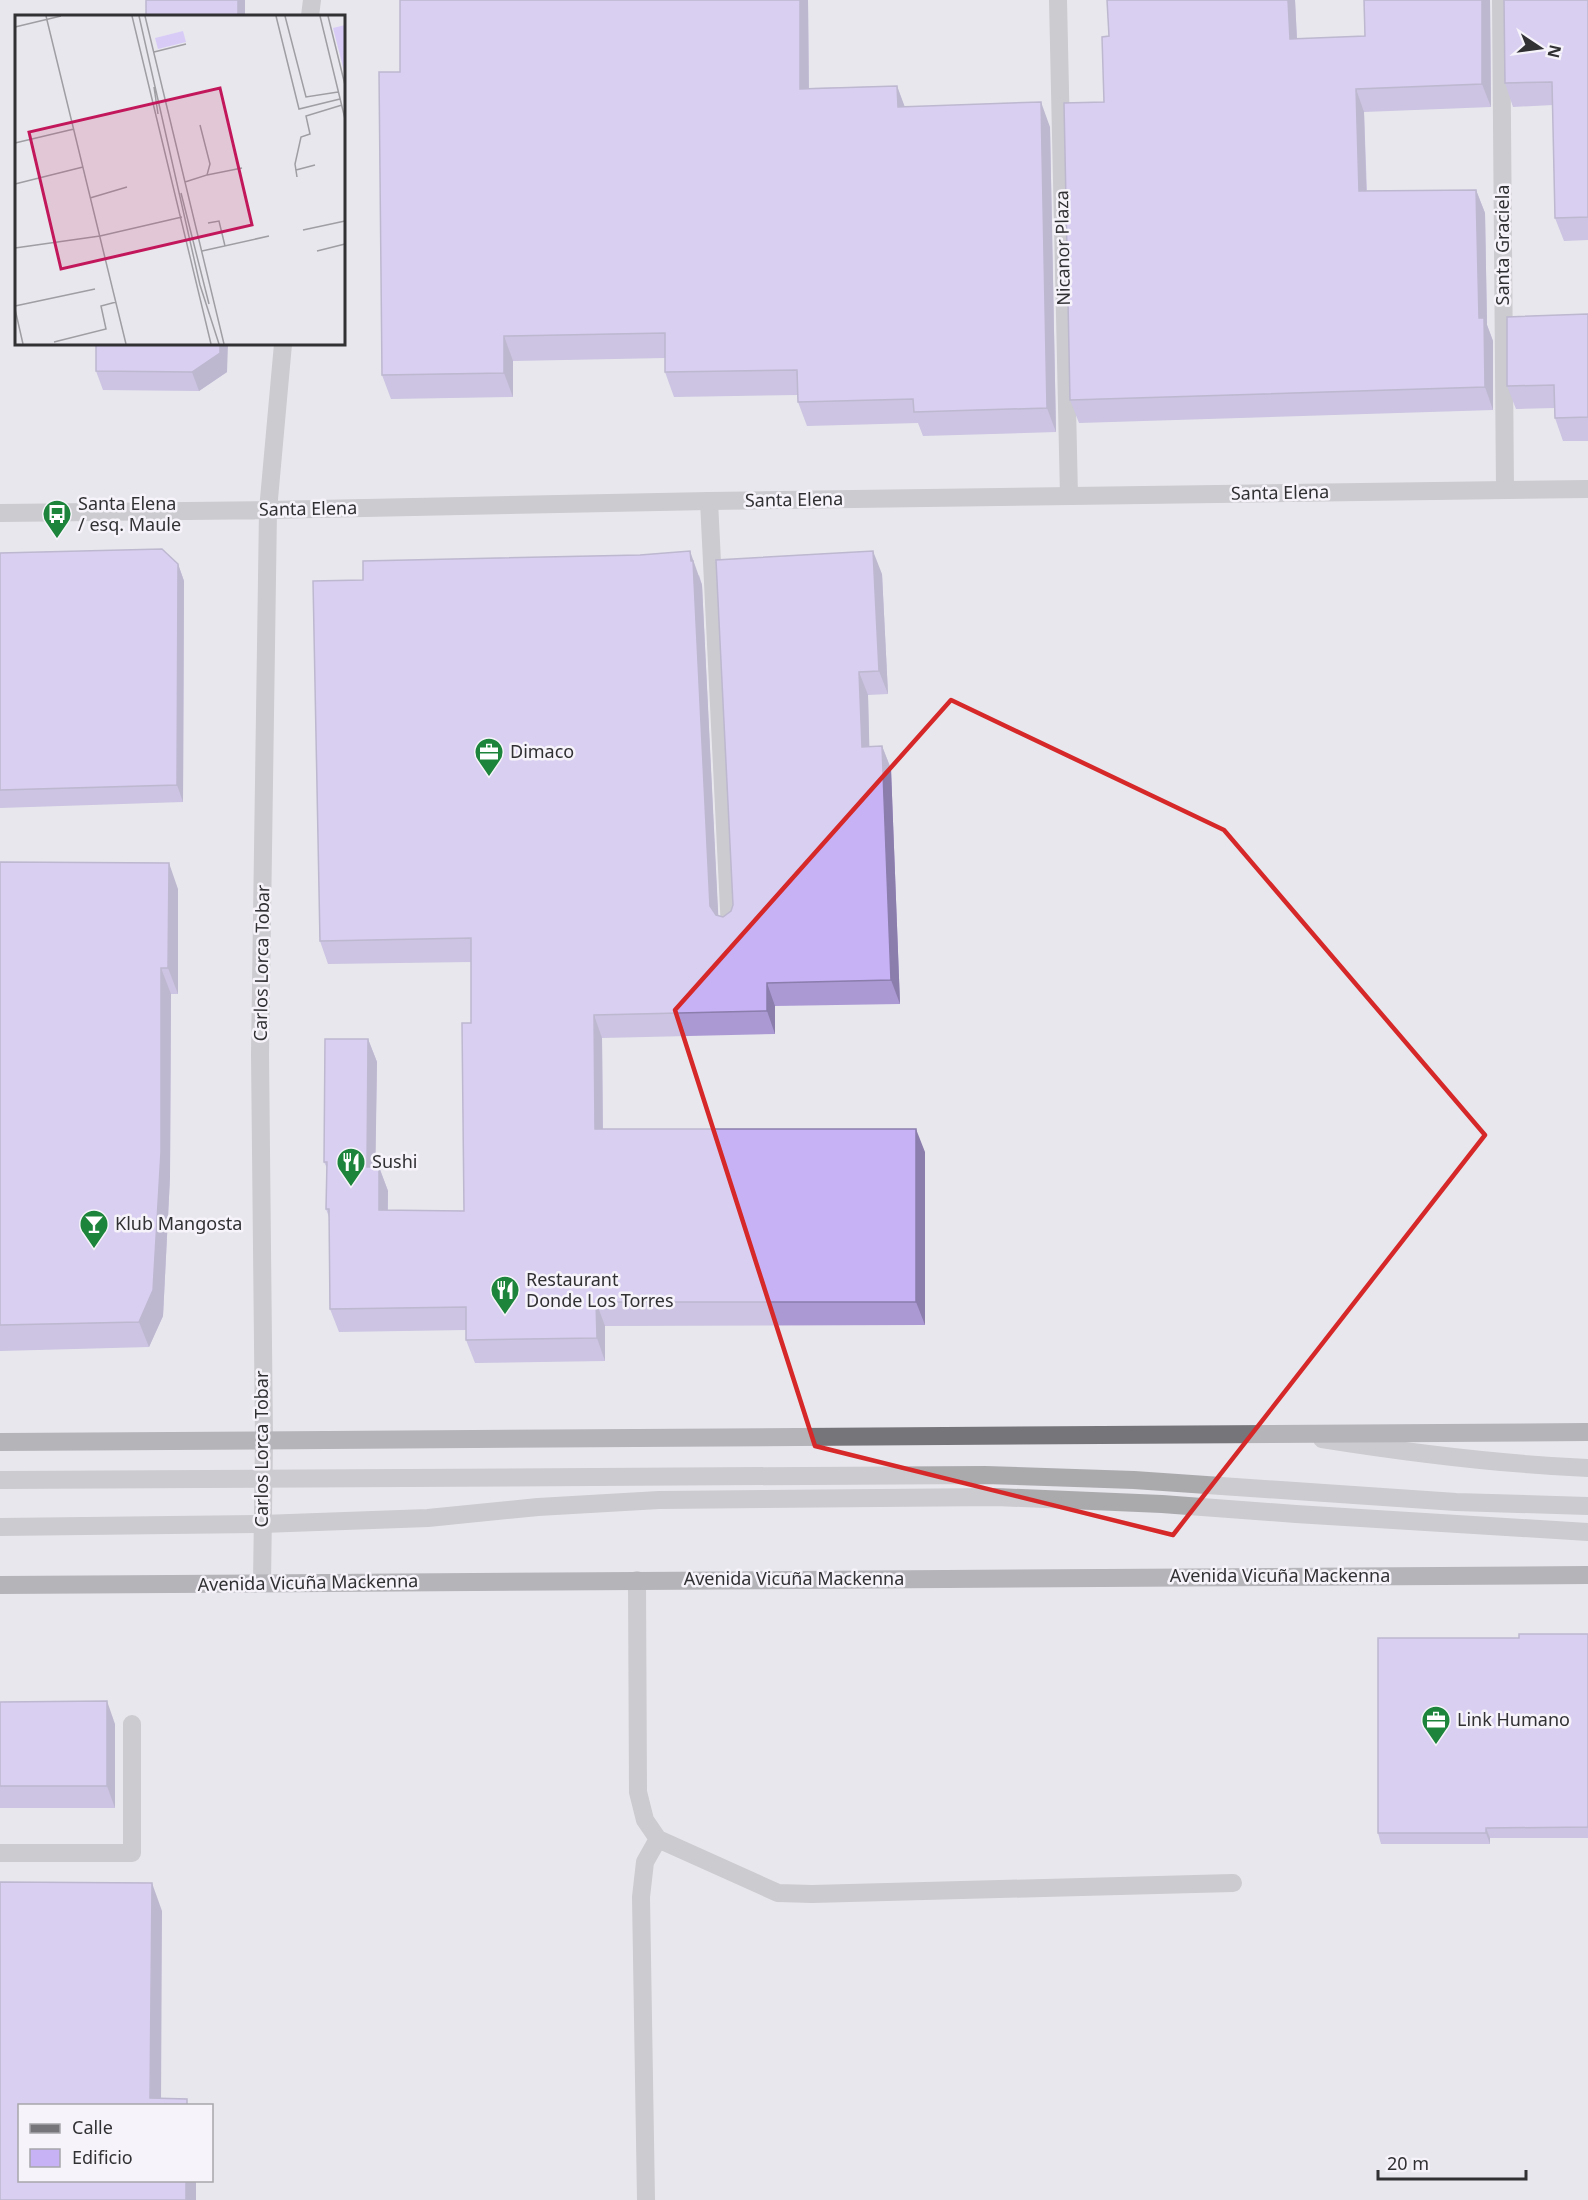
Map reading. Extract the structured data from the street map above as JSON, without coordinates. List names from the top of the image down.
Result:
{
  "streets": {
    "main road": ["Avenida Vicuña Mackenna"],
    "street": [
      "Santa Graciela",
      "Nicanor Plaza",
      "Santa Elena",
      "Carlos Lorca Tobar"
    ]
  },
  "crossings": [
    ["Santa Graciela", "Santa Elena"],
    ["Nicanor Plaza", "Santa Elena"],
    ["Santa Elena", "Carlos Lorca Tobar"],
    ["Carlos Lorca Tobar", "Avenida Vicuña Mackenna"]
  ],
  "places": {
    "bus stop": ["Santa Elena / esq. Maule"],
    "office": ["Dimaco", "Link Humano"],
    "restaurant": ["Sushi", "Restaurant Donde Los Torres"],
    "bar": ["Klub Mangosta"]
  },
  "legend": ["Calle", "Edificio"],
  "scale_bar": "20 m",
  "north": "right"
}
